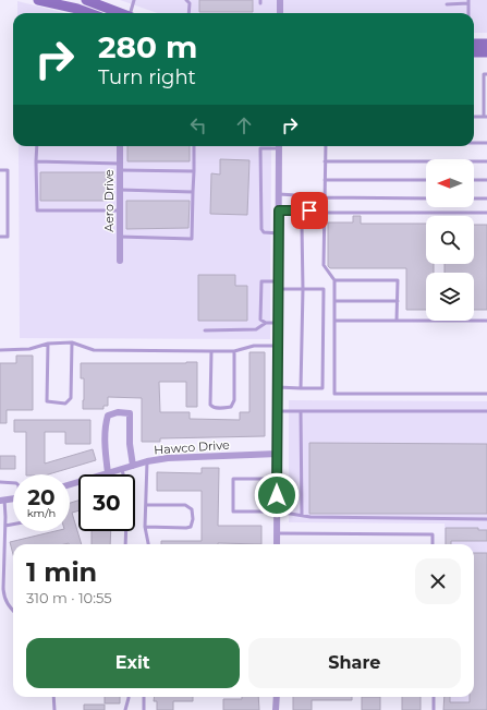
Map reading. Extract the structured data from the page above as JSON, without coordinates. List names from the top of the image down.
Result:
{
  "streets": {
    "street": ["Aero Drive", "Hawco Drive"]
  },
  "north": "left",
  "page": {
    "turn": ["280 m", "Turn right"],
    "speed": "20 km/h",
    "limit": "30",
    "heading": ["1 min", "310 m · 10:55"],
    "buttons": ["Exit", "Share"]
  }
}
